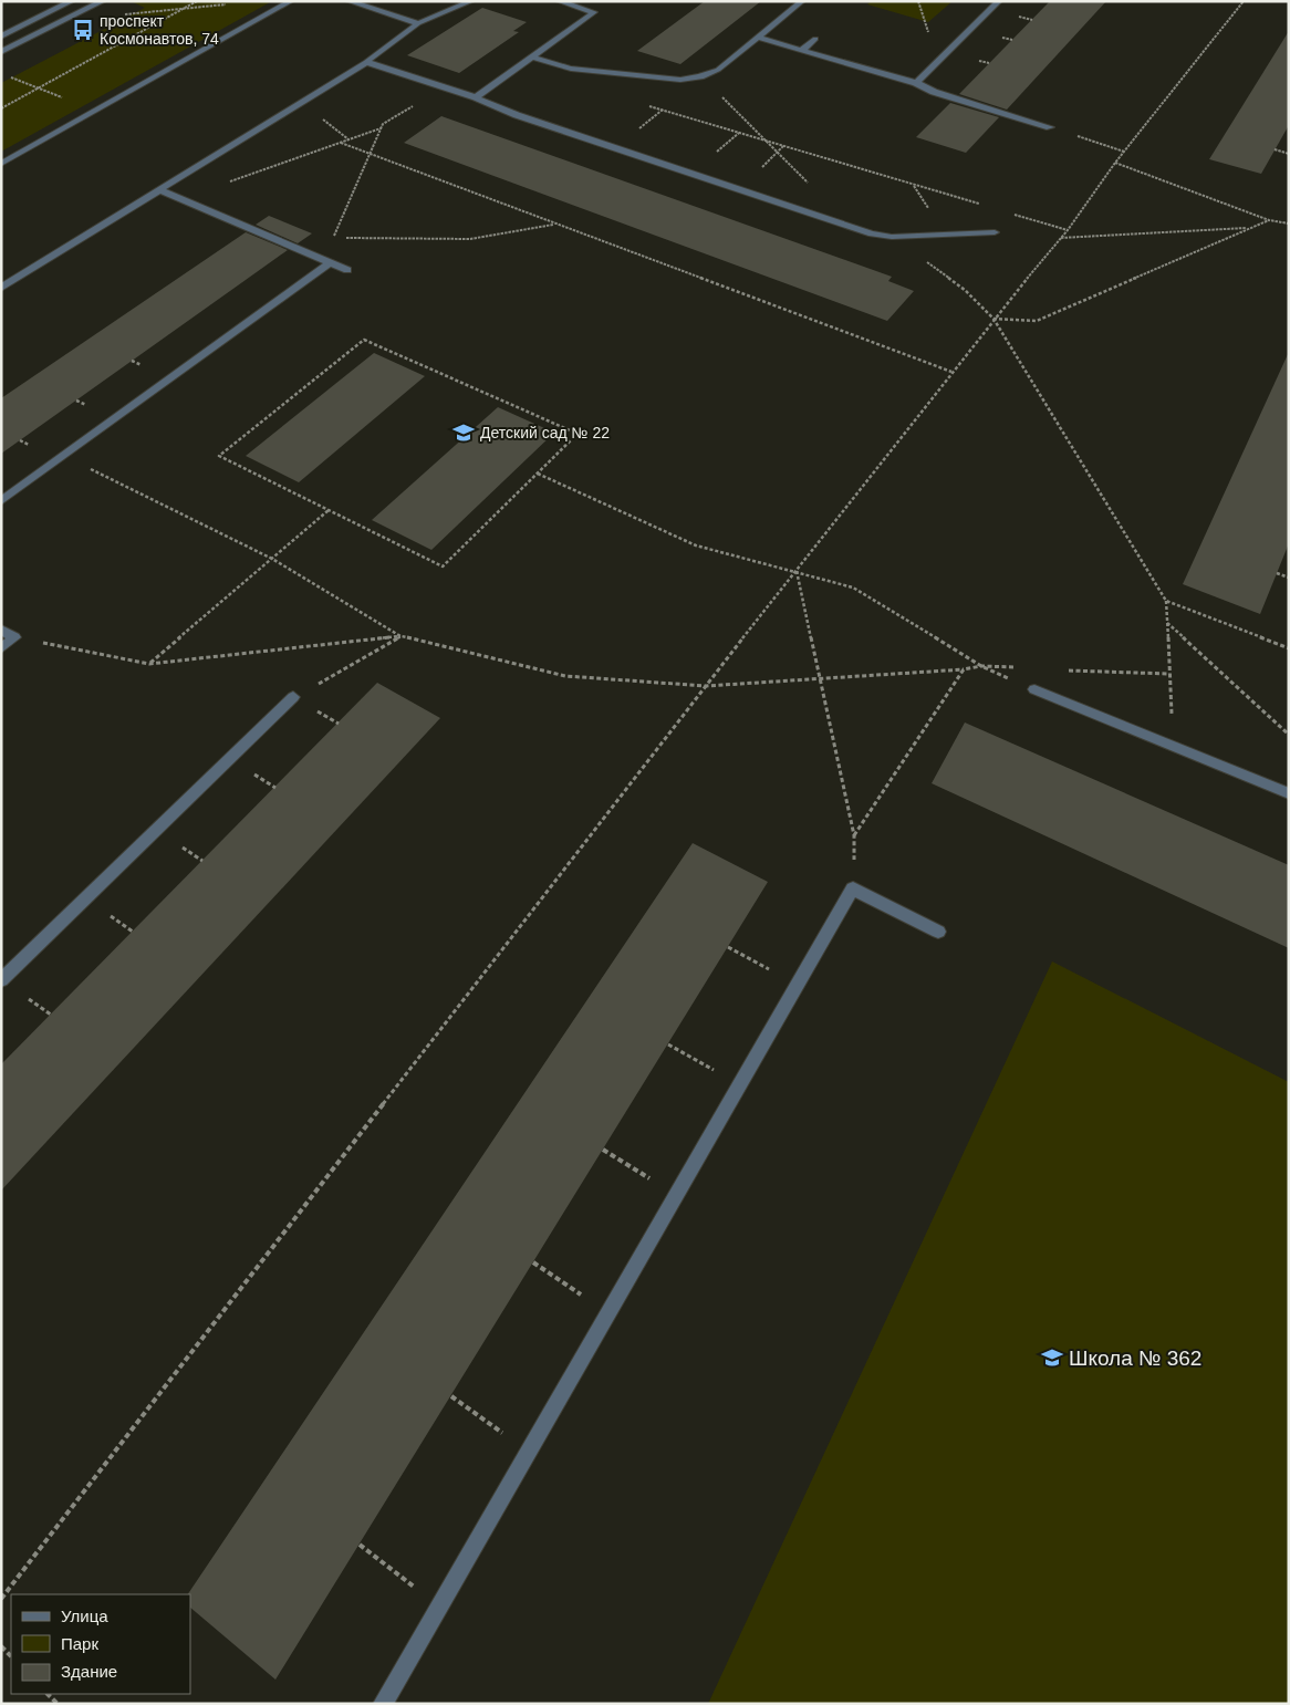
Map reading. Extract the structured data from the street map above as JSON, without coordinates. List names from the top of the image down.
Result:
{
  "places": {
    "bus stop": ["проспект Космонавтов, 74"],
    "school or university": ["Детский сад № 22", "Школа № 362"]
  },
  "legend": ["Улица", "Парк", "Здание"]
}
